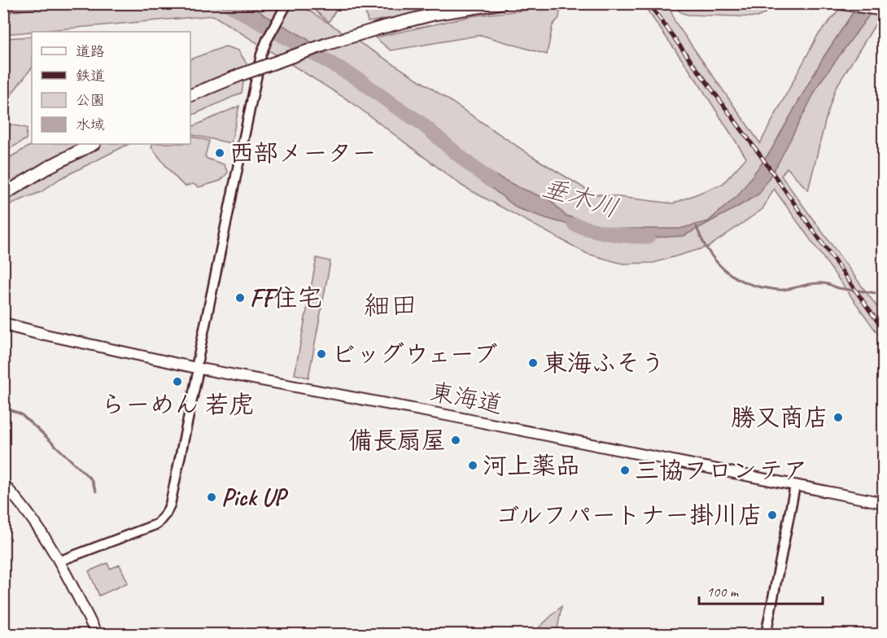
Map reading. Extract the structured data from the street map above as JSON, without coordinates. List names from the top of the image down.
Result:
{
  "streets": {
    "main road": ["東海道"]
  },
  "districts": ["細田"],
  "water": ["垂木川"],
  "places": [
    "西部メーター",
    "FF住宅",
    "ビッグウェーブ",
    "東海ふそう",
    "らーめん 若虎",
    "勝又商店",
    "備長扇屋",
    "河上薬品",
    "三協フロンテア",
    "Pick UP",
    "ゴルフパートナー掛川店"
  ],
  "legend": [
    "道路",
    "鉄道",
    "公園",
    "水域"
  ],
  "scale_bar": "100 m"
}
